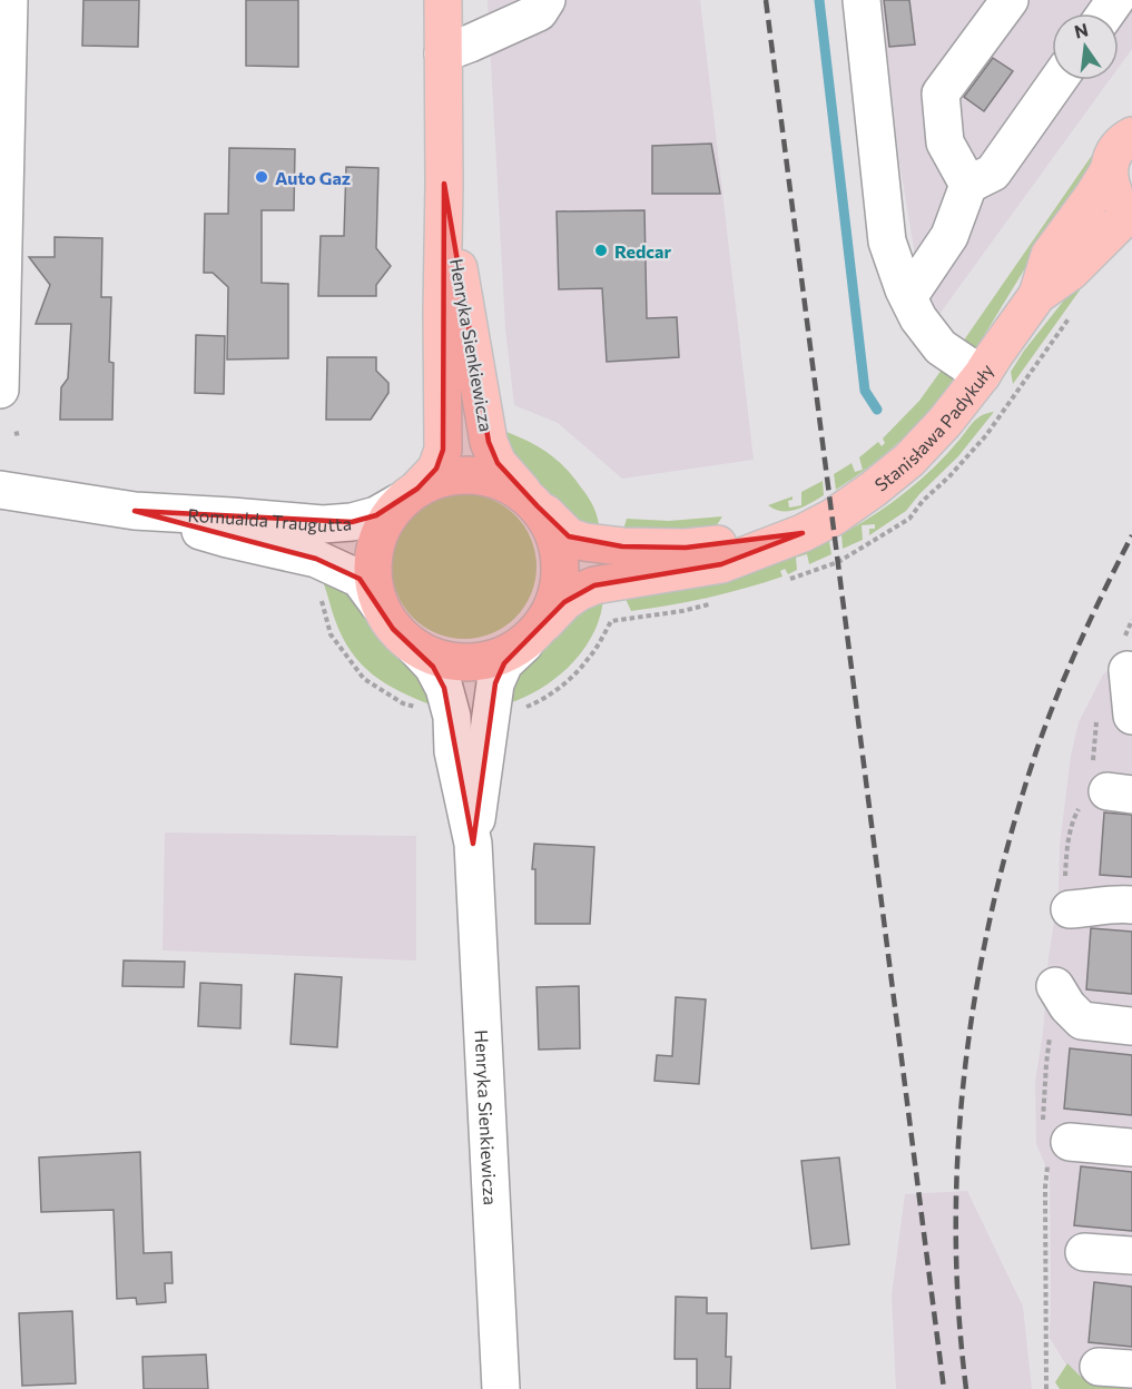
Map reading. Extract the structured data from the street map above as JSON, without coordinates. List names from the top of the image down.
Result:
{
  "streets": {
    "main road": ["Henryka Sienkiewicza", "Stanisława Padykuły"],
    "street": ["Romualda Traugutta"]
  },
  "crossings": [
    ["Henryka Sienkiewicza", "Stanisława Padykuły"],
    ["Henryka Sienkiewicza", "Romualda Traugutta"],
    ["Stanisława Padykuły", "Romualda Traugutta"]
  ],
  "places": ["Auto Gaz", "Redcar"],
  "north": "top"
}
